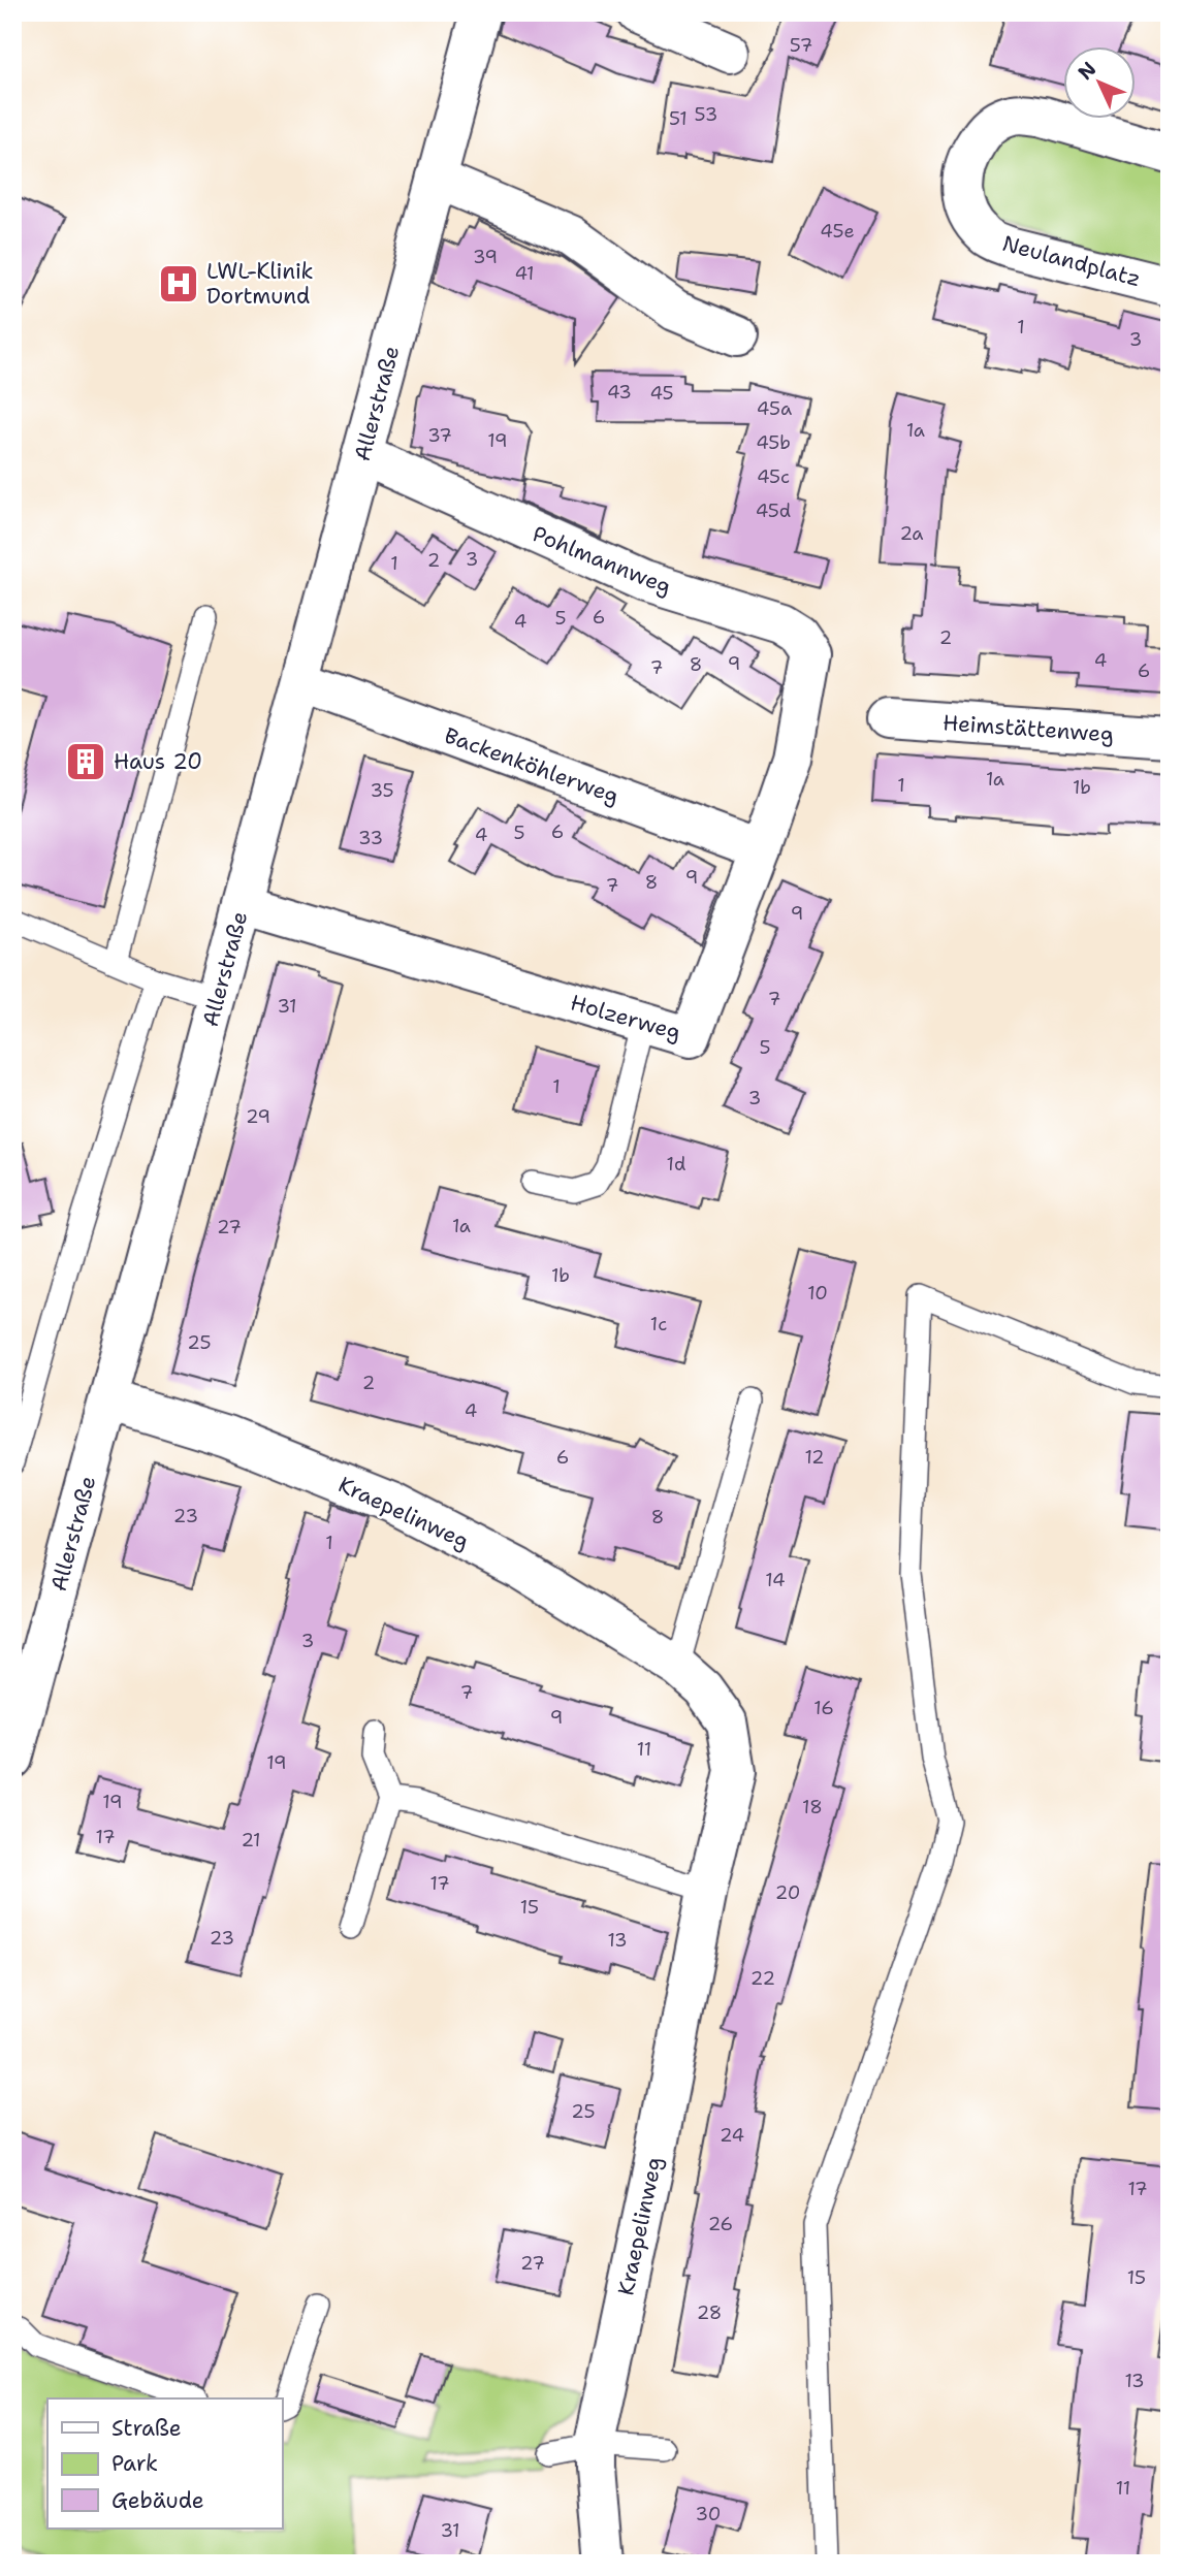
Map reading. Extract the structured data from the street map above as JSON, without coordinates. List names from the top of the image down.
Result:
{
  "streets": {
    "street": [
      "Neulandplatz",
      "Allerstraße",
      "Pohlmannweg",
      "Heimstättenweg",
      "Backenköhlerweg",
      "Holzerweg",
      "Kraepelinweg"
    ]
  },
  "crossings": [
    ["Allerstraße", "Pohlmannweg"],
    ["Allerstraße", "Backenköhlerweg"],
    ["Allerstraße", "Holzerweg"],
    ["Allerstraße", "Kraepelinweg"],
    ["Pohlmannweg", "Holzerweg"],
    ["Backenköhlerweg", "Holzerweg"]
  ],
  "places": {
    "hospital": ["LWL-Klinik Dortmund"],
    "building": ["Haus 20"]
  },
  "house_numbers": [
    "57",
    "53",
    "51",
    "45e",
    "39",
    "41",
    "1",
    "3",
    "43",
    "45",
    "45a",
    "1a",
    "37",
    "19",
    "45b",
    "45c",
    "45d",
    "2a",
    "3",
    "2",
    "1",
    "6",
    "5",
    "4",
    "2",
    "4",
    "9",
    "8",
    "7",
    "6",
    "1a",
    "1",
    "1b",
    "35",
    "6",
    "5",
    "4",
    "33",
    "9",
    "8",
    "7",
    "9",
    "7",
    "31",
    "5",
    "1",
    "3",
    "29",
    "1d",
    "1a",
    "27",
    "1b",
    "10",
    "1c",
    "25",
    "2",
    "4",
    "6",
    "12",
    "23",
    "8",
    "1",
    "14",
    "3",
    "7",
    "16",
    "9",
    "11",
    "19",
    "19",
    "18",
    "17",
    "21",
    "17",
    "20",
    "15",
    "23",
    "13",
    "22",
    "25",
    "24",
    "17",
    "26",
    "27",
    "15",
    "28",
    "13",
    "11",
    "30",
    "31"
  ],
  "legend": ["Straße", "Park", "Gebäude"],
  "north": "top left"
}
